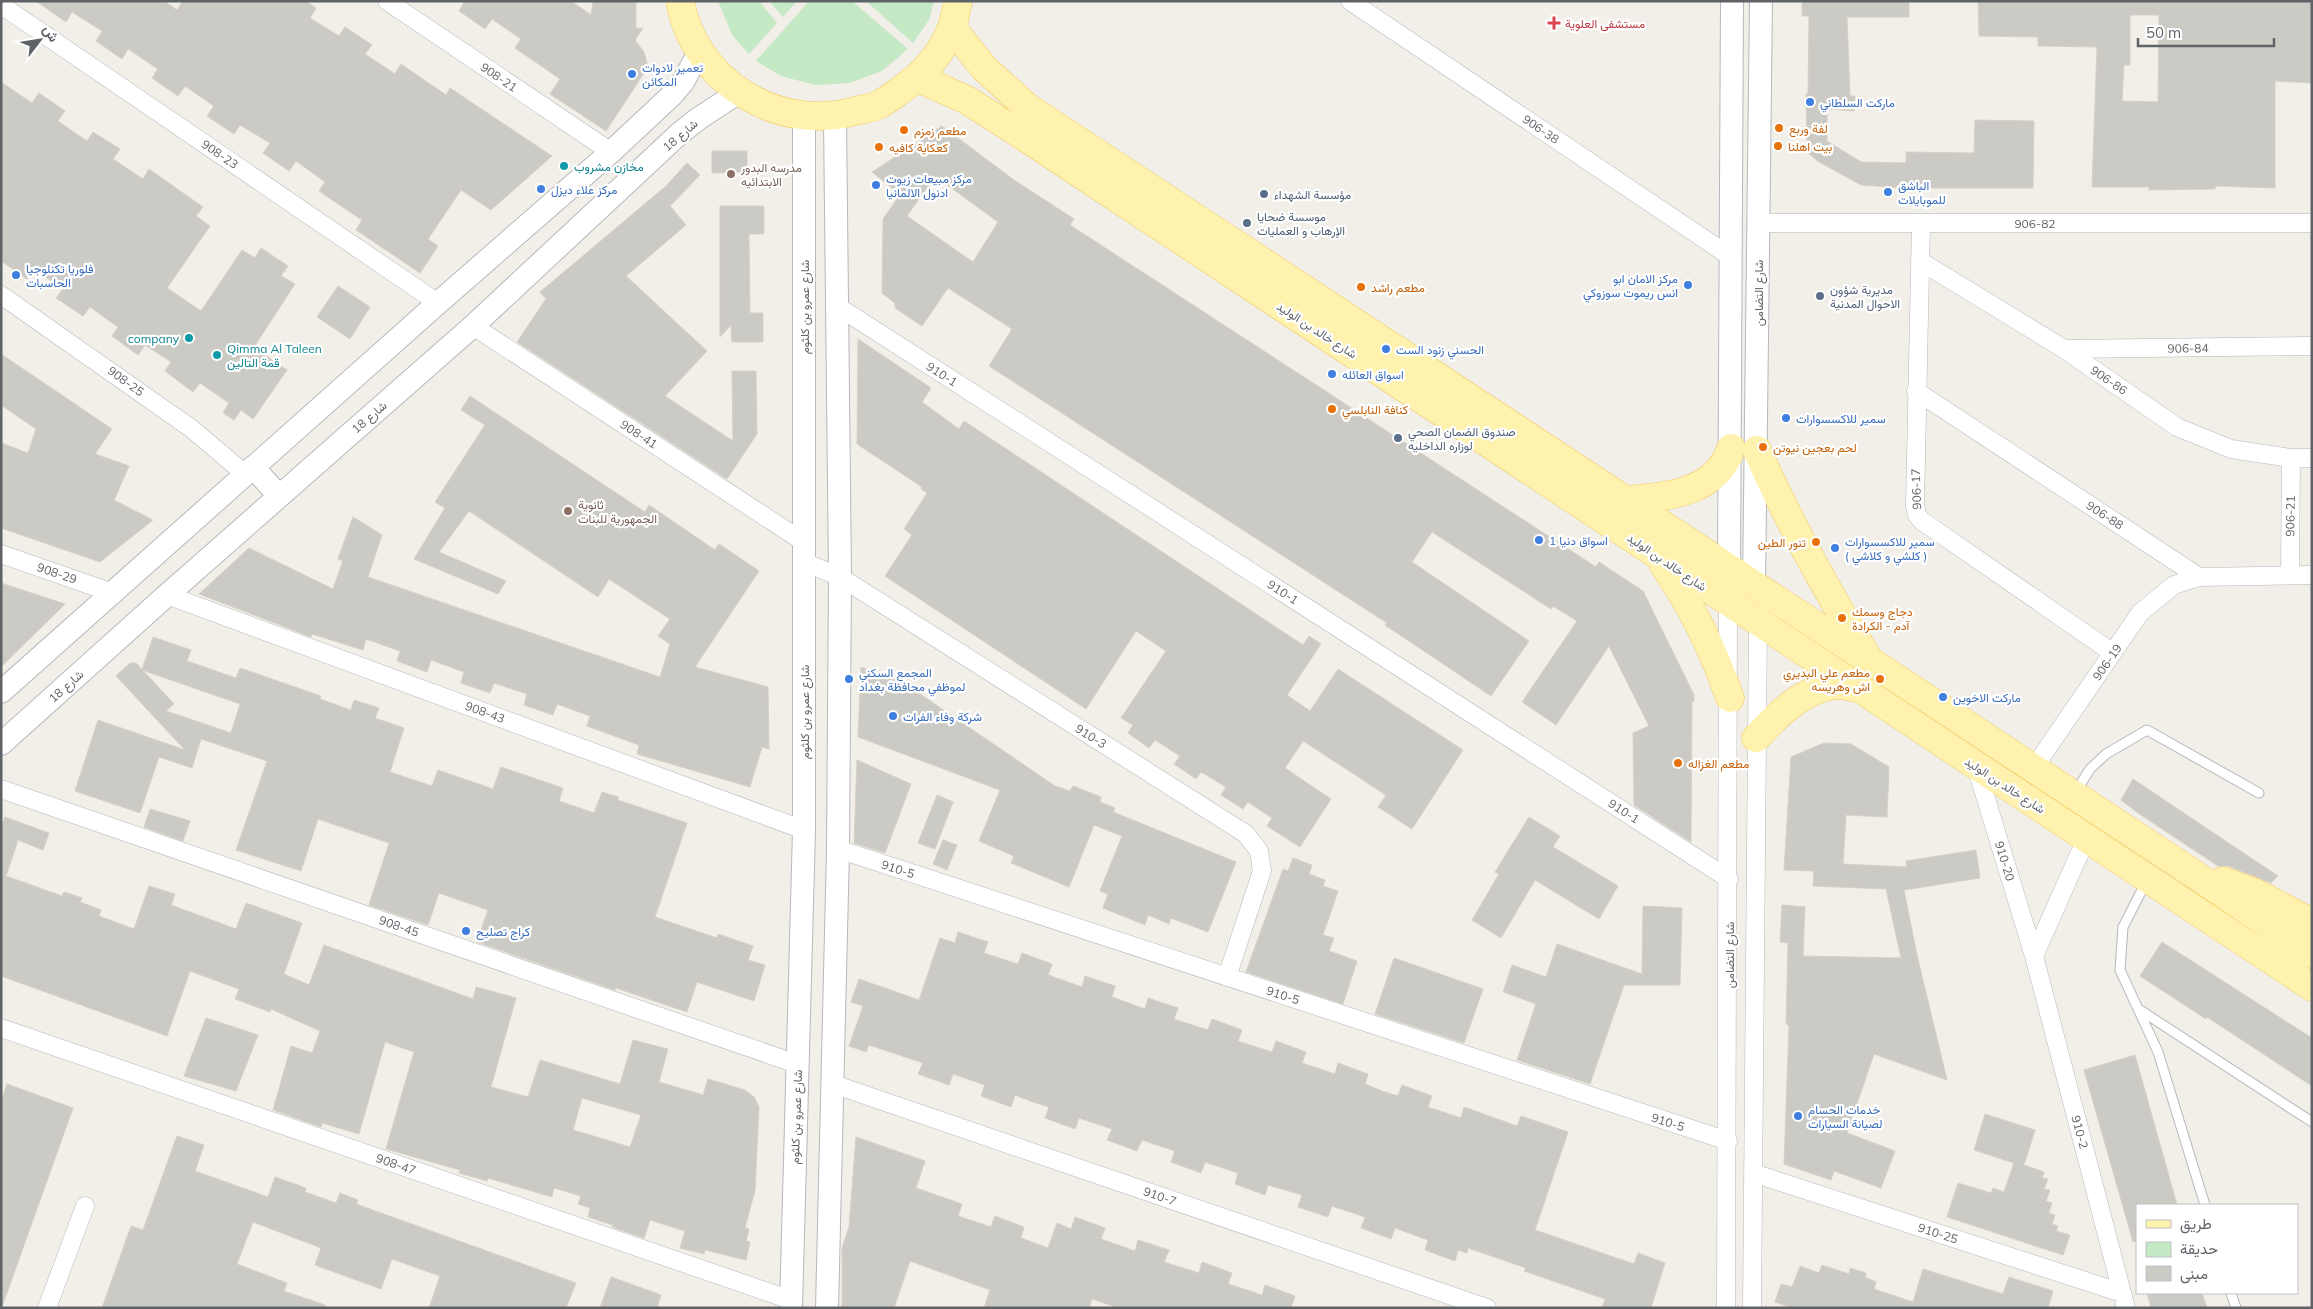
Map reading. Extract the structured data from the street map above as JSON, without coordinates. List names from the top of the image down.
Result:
{
  "streets": {
    "main road": ["شارع خالد بن الوليد"],
    "street": [
      "908-21",
      "906-38",
      "شارع 18",
      "908-23",
      "906-82",
      "شارع التضامن",
      "شارع عمرو بن كلثوم",
      "906-84",
      "910-1",
      "906-86",
      "908-25",
      "908-41",
      "906-17",
      "906-88",
      "906-21",
      "908-29",
      "906-19",
      "908-43",
      "910-3",
      "910-20",
      "910-5",
      "908-45",
      "910-2",
      "908-47",
      "910-7",
      "910-25"
    ]
  },
  "crossings": [
    ["شارع 18", "908-41"],
    ["شارع 18", "908-43"],
    ["906-82", "شارع التضامن"],
    ["906-82", "906-17"],
    ["شارع التضامن", "شارع خالد بن الوليد"],
    ["شارع التضامن", "910-1"],
    ["شارع التضامن", "910-5"],
    ["شارع التضامن", "910-25"],
    ["شارع عمرو بن كلثوم", "908-41"],
    ["شارع عمرو بن كلثوم", "908-43"],
    ["شارع عمرو بن كلثوم", "910-3"],
    ["شارع عمرو بن كلثوم", "908-45"],
    ["شارع عمرو بن كلثوم", "908-47"],
    ["شارع خالد بن الوليد", "910-20"],
    ["906-84", "906-86"],
    ["906-86", "906-17"],
    ["906-86", "906-21"],
    ["908-41", "910-3"],
    ["906-17", "906-88"],
    ["906-17", "906-19"],
    ["906-88", "906-19"],
    ["910-3", "910-5"],
    ["910-20", "910-2"],
    ["910-2", "910-25"]
  ],
  "places": {
    "health": ["مستشفى العلوية"],
    "other": [
      "تعمير لادوات المكائن",
      "ماركت السلطاني",
      "لفة وربع",
      "مطعم زمزم",
      "بيت اهلنا",
      "كعكاية كافيه",
      "مخازن مشروب",
      "مدرسه البدور الابتدائيه",
      "مركز مبيعات زيوت ادنول الالمانيا",
      "مركز علاء ديزل",
      "الباشق للموبايلات",
      "مؤسسة الشهداء",
      "موسسة ضحايا الإرهاب و العمليات",
      "فلوريا تكنلوجيا الحاسبات",
      "مركز الامان ابو انس ريموت سوزوكي",
      "مطعم راشد",
      "مديرية شؤون الاحوال المدنية",
      "company",
      "الحسني زنود الست",
      "Qimma Al Taleen قمة التالين",
      "اسواق العائله",
      "كنافة النابلسي",
      "سمير للاكسسوارات",
      "صندوق الضمان الصحي لوزاره الداخليه",
      "لحم بعجين نيوتن",
      "ثانوية الجمهورية للبنات",
      "اسواق دنيا 1",
      "تنور الطين",
      "سمير للاكسسوارات ( كلشي و كلاشي )",
      "دجاج وسمك آدم - الكرادة",
      "المجمع السكني لموظفي محافظة بغداد",
      "مطعم علي البديري اش وهريسه",
      "ماركت الاخوين",
      "شركة وفاء الفرات",
      "مطعم الغزاله",
      "كراج تصليح",
      "خدمات الحسام لصيانة السيارات"
    ]
  },
  "legend": ["طريق", "حديقة", "مبنى"],
  "scale_bar": "50 m",
  "north": "top right"
}
